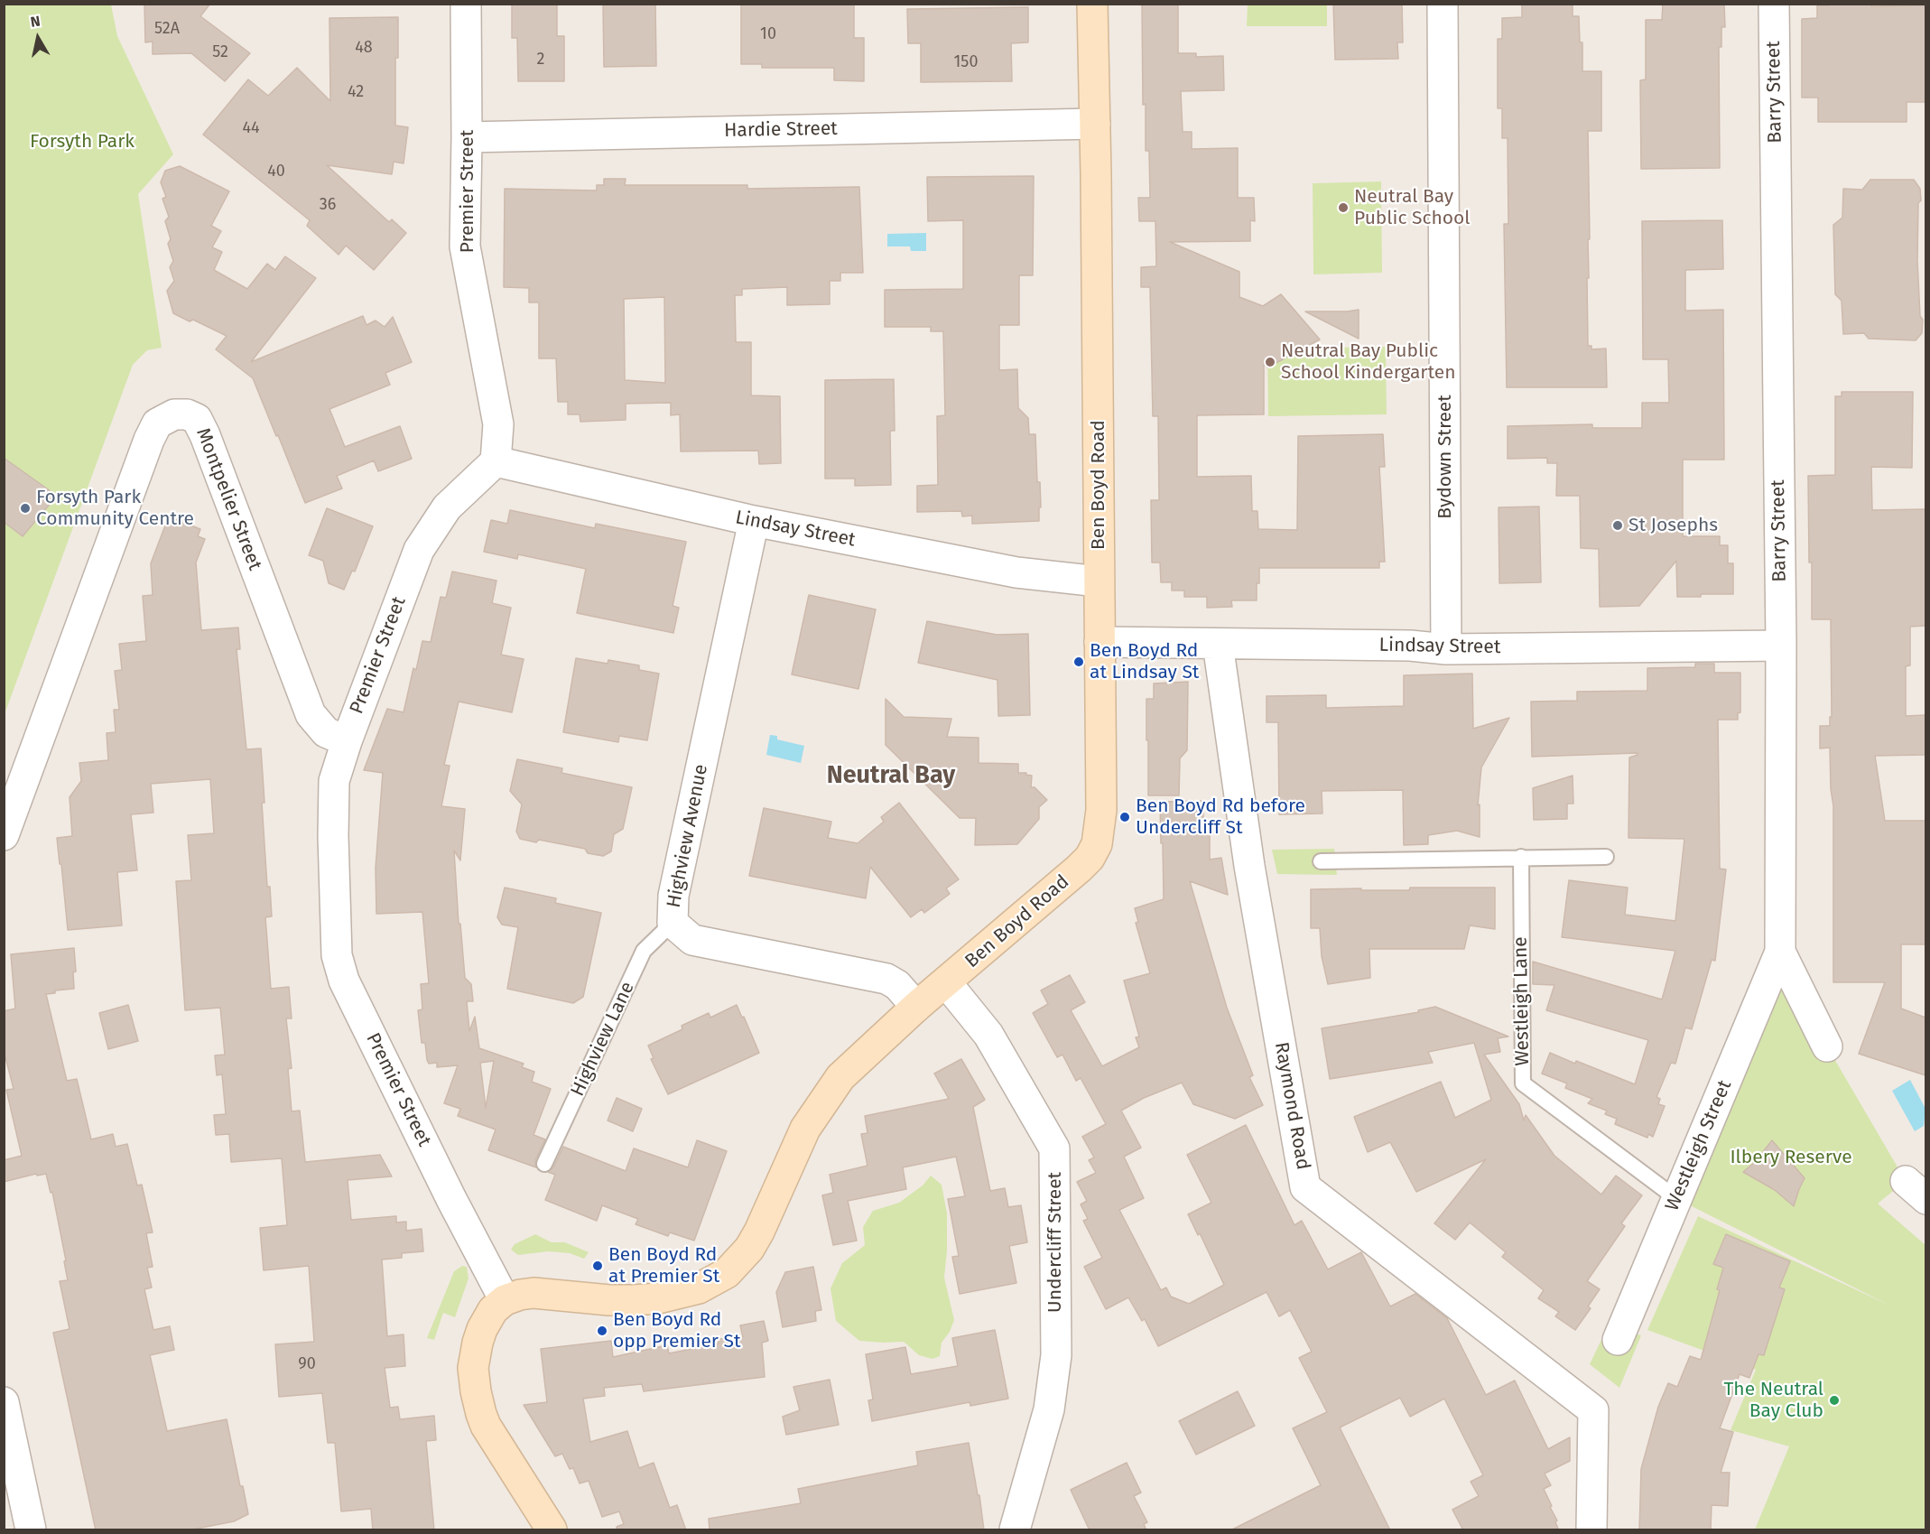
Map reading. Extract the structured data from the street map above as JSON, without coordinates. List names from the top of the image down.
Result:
{
  "streets": {
    "street": [
      "Barry Street",
      "Hardie Street",
      "Premier Street",
      "Bydown Street",
      "Ben Boyd Road",
      "Montpelier Street",
      "Lindsay Street",
      "Highview Avenue",
      "Raymond Road",
      "Westleigh Street",
      "Undercliff Street"
    ],
    "lane": ["Westleigh Lane", "Highview Lane"]
  },
  "crossings": [
    ["Barry Street", "Lindsay Street"],
    ["Barry Street", "Westleigh Street"],
    ["Hardie Street", "Premier Street"],
    ["Hardie Street", "Ben Boyd Road"],
    ["Premier Street", "Ben Boyd Road"],
    ["Premier Street", "Montpelier Street"],
    ["Premier Street", "Lindsay Street"],
    ["Bydown Street", "Lindsay Street"],
    ["Ben Boyd Road", "Lindsay Street"],
    ["Ben Boyd Road", "Highview Avenue"],
    ["Ben Boyd Road", "Undercliff Street"],
    ["Lindsay Street", "Highview Avenue"],
    ["Lindsay Street", "Raymond Road"],
    ["Highview Avenue", "Highview Lane"],
    ["Westleigh Lane", "Westleigh Street"]
  ],
  "districts": ["Neutral Bay"],
  "parks": ["Forsyth Park", "Ilbery Reserve"],
  "places": [
    "Neutral Bay Public School",
    "Neutral Bay Public School Kindergarten",
    "Forsyth Park Community Centre",
    "St Josephs",
    "Ben Boyd Rd at Lindsay St",
    "Ben Boyd Rd before Undercliff St",
    "Ben Boyd Rd at Premier St",
    "Ben Boyd Rd opp Premier St",
    "The Neutral Bay Club"
  ],
  "house_numbers": [
    "52A",
    "10",
    "48",
    "52",
    "2",
    "150",
    "42",
    "44",
    "40",
    "36",
    "90"
  ],
  "north": "top"
}
